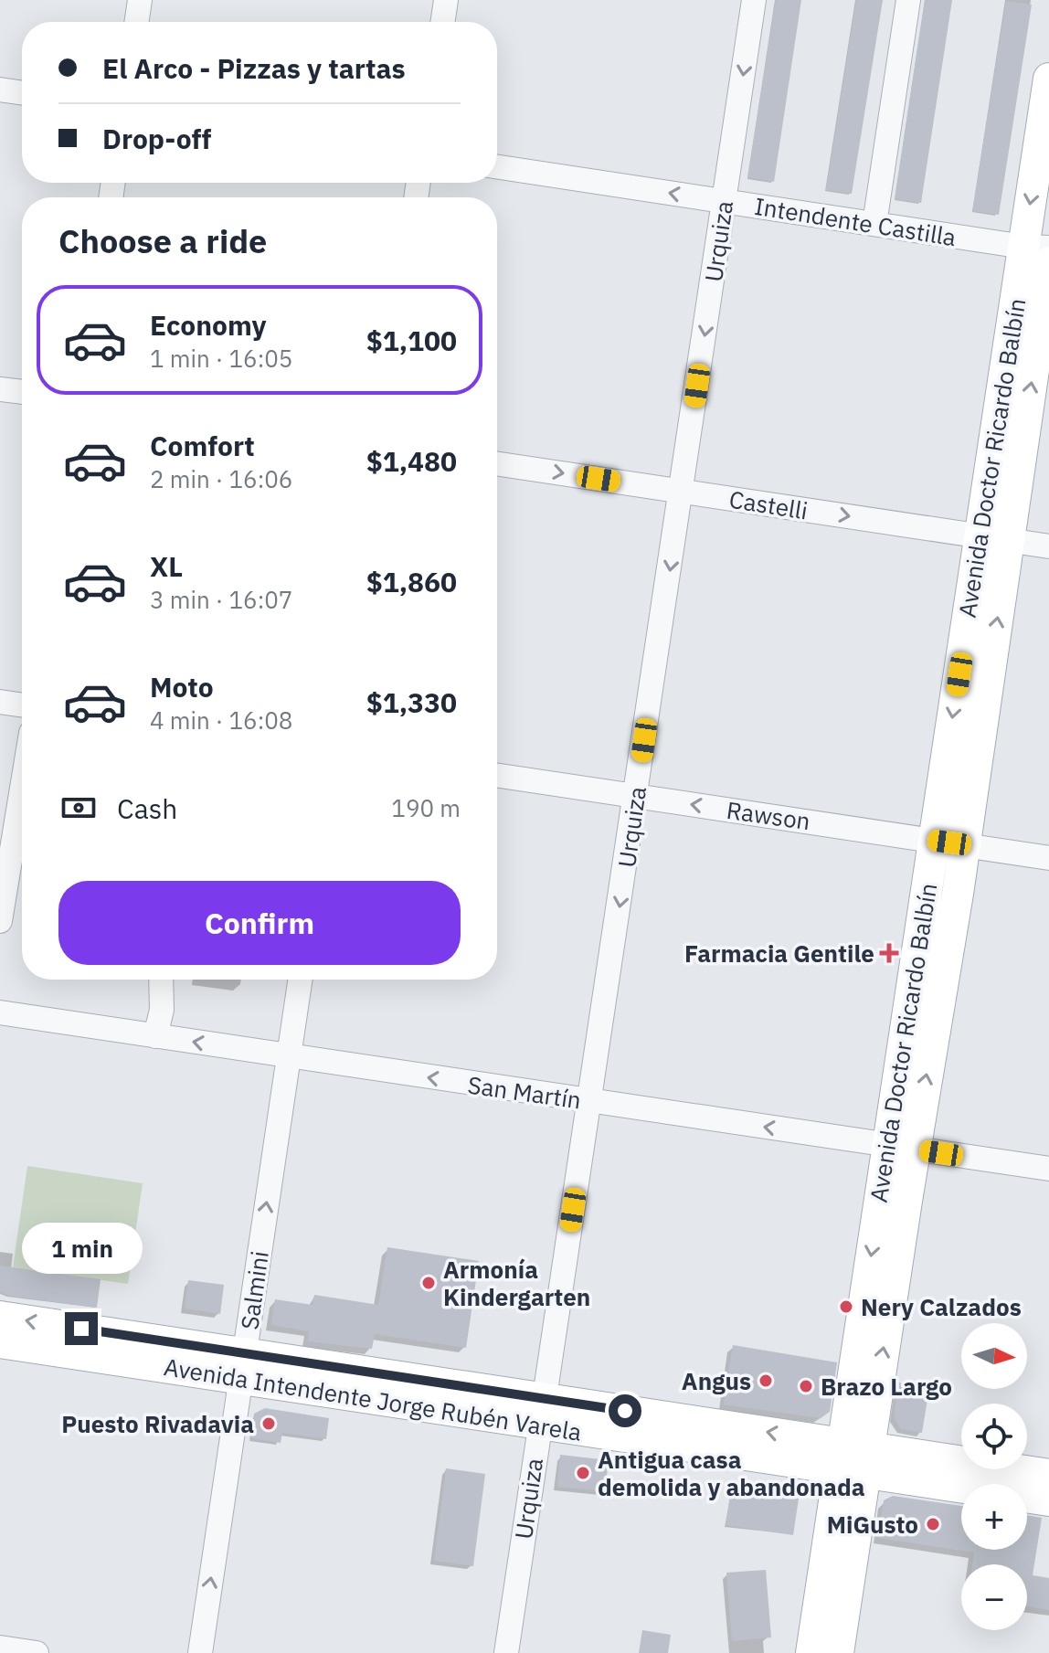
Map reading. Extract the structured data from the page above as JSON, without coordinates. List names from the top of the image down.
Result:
{
  "streets": {
    "main road": ["Avenida Doctor Ricardo Balbín", "Avenida Intendente Jorge Rubén Varela"],
    "street": [
      "Intendente Castilla",
      "Urquiza",
      "Castelli",
      "Rawson",
      "San Martín",
      "Salmini"
    ]
  },
  "crossings": [
    ["Intendente Castilla", "Urquiza"],
    ["Intendente Castilla", "Avenida Doctor Ricardo Balbín"],
    ["Urquiza", "Castelli"],
    ["Urquiza", "Rawson"],
    ["Urquiza", "San Martín"],
    ["Urquiza", "Avenida Intendente Jorge Rubén Varela"],
    ["Avenida Doctor Ricardo Balbín", "Castelli"],
    ["Avenida Doctor Ricardo Balbín", "Rawson"],
    ["Avenida Doctor Ricardo Balbín", "San Martín"],
    ["Avenida Doctor Ricardo Balbín", "Avenida Intendente Jorge Rubén Varela"],
    ["San Martín", "Salmini"],
    ["Salmini", "Avenida Intendente Jorge Rubén Varela"]
  ],
  "one_way": [
    "Intendente Castilla",
    "Urquiza",
    "Castelli",
    "Rawson",
    "San Martín",
    "Salmini"
  ],
  "places": {
    "health": ["Farmacia Gentile"],
    "other": [
      "Armonía Kindergarten",
      "Nery Calzados",
      "Angus",
      "Brazo Largo",
      "Puesto Rivadavia",
      "Antigua casa demolida y abandonada",
      "MiGusto"
    ]
  },
  "north": "right",
  "page": {
    "banner": ["El Arco - Pizzas y tartas", "Drop-off"],
    "heading": "Choose a ride",
    "list": [
      {
        "name": "Economy",
        "note": "1 min · 16:05",
        "value": "$1,100"
      },
      {
        "name": "Comfort",
        "note": "2 min · 16:06",
        "value": "$1,480"
      },
      {
        "name": "XL",
        "note": "3 min · 16:07",
        "value": "$1,860"
      },
      {
        "name": "Moto",
        "note": "4 min · 16:08",
        "value": "$1,330"
      }
    ],
    "pay": ["Cash", "190 m"],
    "buttons": "Confirm",
    "bubble": "1 min",
    "map_buttons": ["+", "−"]
  }
}
